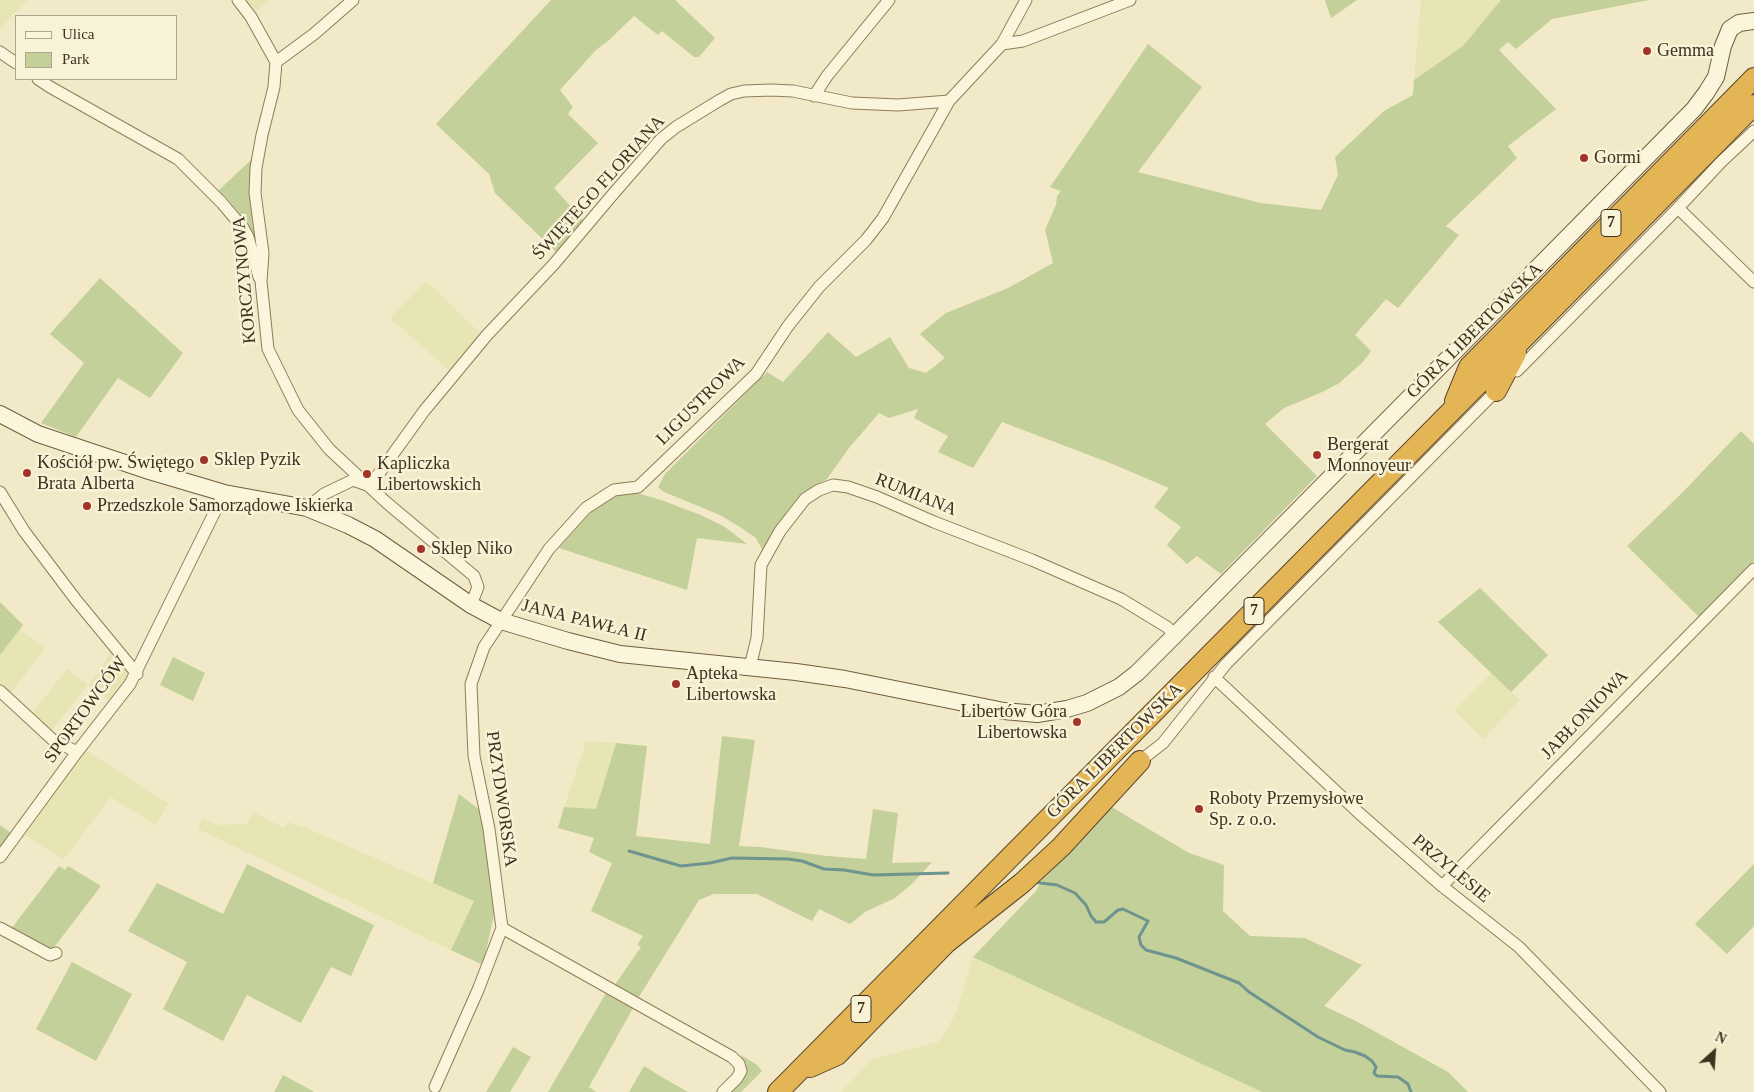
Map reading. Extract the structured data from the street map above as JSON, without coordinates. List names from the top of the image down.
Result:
{
  "streets": {
    "highway": ["7", "GÓRA LIBERTOWSKA"],
    "street": [
      "ŚWIĘTEGO FLORIANA",
      "KORCZYNOWA",
      "LIGUSTROWA",
      "RUMIANA",
      "JANA PAWŁA II",
      "SPORTOWCÓW",
      "JABŁONIOWA",
      "PRZYDWORSKA",
      "PRZYLESIE"
    ]
  },
  "crossings": [
    ["ŚWIĘTEGO FLORIANA", "KORCZYNOWA"],
    ["ŚWIĘTEGO FLORIANA", "LIGUSTROWA"],
    ["7", "GÓRA LIBERTOWSKA"],
    ["KORCZYNOWA", "JANA PAWŁA II"],
    ["GÓRA LIBERTOWSKA", "RUMIANA"],
    ["GÓRA LIBERTOWSKA", "JANA PAWŁA II"],
    ["GÓRA LIBERTOWSKA", "PRZYLESIE"],
    ["LIGUSTROWA", "JANA PAWŁA II"],
    ["LIGUSTROWA", "PRZYDWORSKA"],
    ["RUMIANA", "JANA PAWŁA II"],
    ["JANA PAWŁA II", "SPORTOWCÓW"],
    ["JANA PAWŁA II", "PRZYDWORSKA"],
    ["JABŁONIOWA", "PRZYLESIE"]
  ],
  "places": [
    "Gemma",
    "Gormi",
    "Bergerat Monnoyeur",
    "Sklep Pyzik",
    "Kościół pw. Świętego Brata Alberta",
    "Kapliczka Libertowskich",
    "Przedszkole Samorządowe Iskierka",
    "Sklep Niko",
    "Apteka Libertowska",
    "Libertów Góra Libertowska",
    "Roboty Przemysłowe Sp. z o.o."
  ],
  "legend": ["Ulica", "Park"],
  "north": "top right"
}
